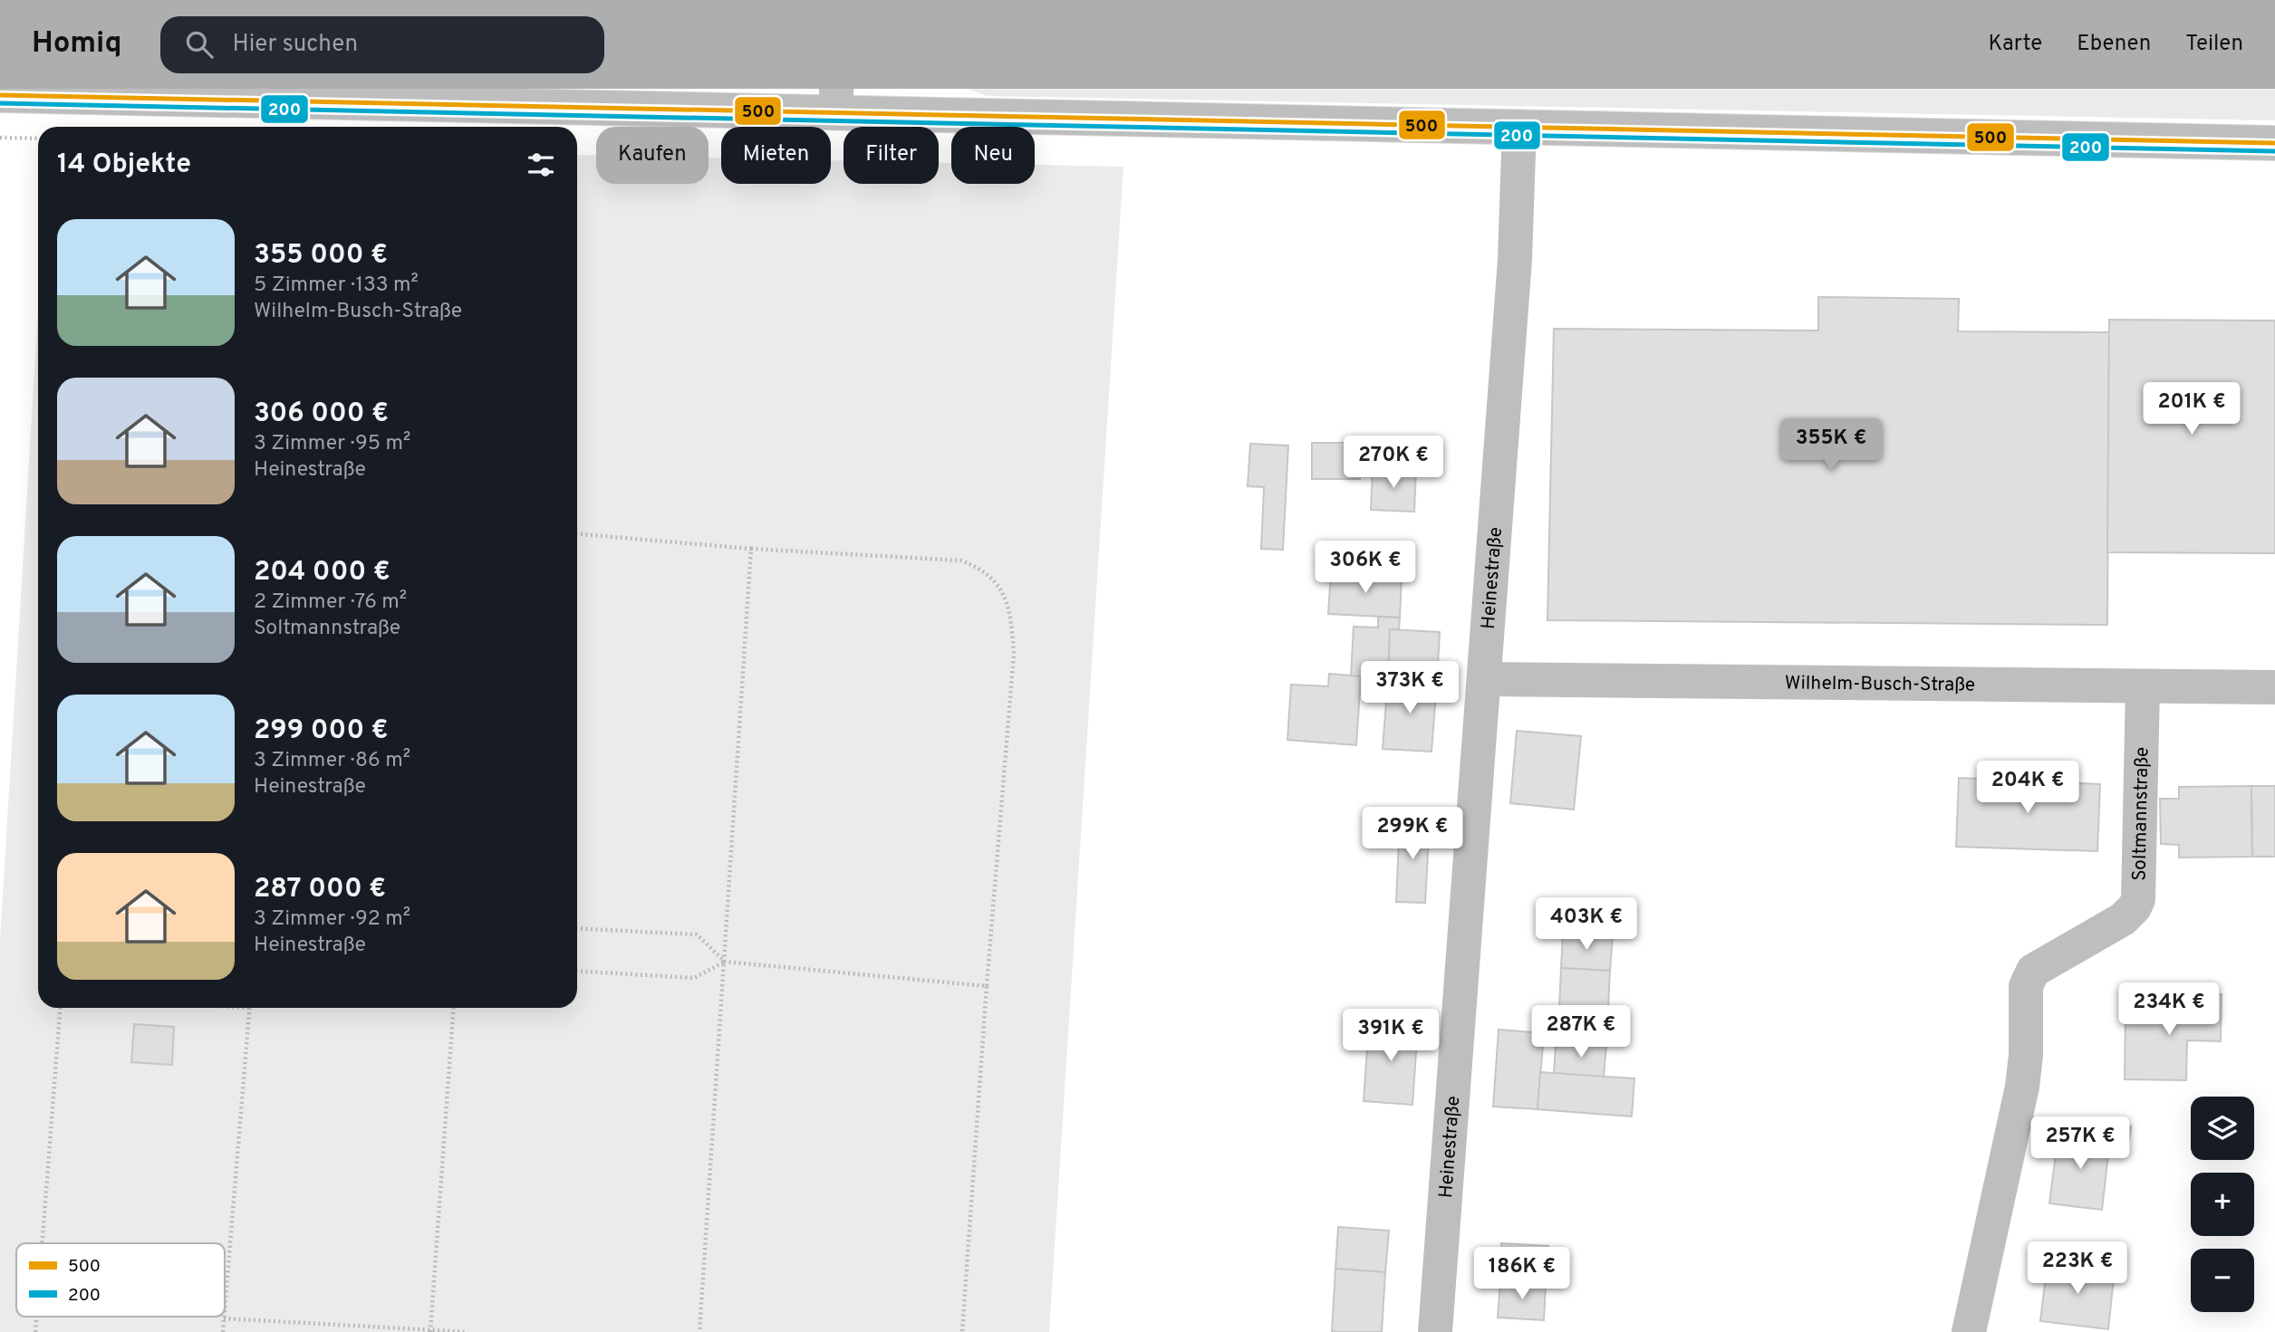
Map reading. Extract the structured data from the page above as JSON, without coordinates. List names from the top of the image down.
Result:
{
  "streets": {
    "street": ["Heinestraße", "Wilhelm-Busch-Straße", "Soltmannstraße"]
  },
  "crossings": [
    ["Heinestraße", "Wilhelm-Busch-Straße"],
    ["Wilhelm-Busch-Straße", "Soltmannstraße"]
  ],
  "lines": ["transit line 500", "transit line 200"],
  "legend": ["500", "200"],
  "page": {
    "header": "Homiq",
    "search": "Hier suchen",
    "nav": ["Karte", "Ebenen", "Teilen"],
    "chip": [
      "Kaufen",
      "Mieten",
      "Filter",
      "Neu"
    ],
    "heading": "14 Objekte",
    "list": [
      {
        "name": "355 000 €",
        "note": "5 Zimmer · 133 m² · Wilhelm-Busch-Straße"
      },
      {
        "name": "306 000 €",
        "note": "3 Zimmer · 95 m² · Heinestraße"
      },
      {
        "name": "204 000 €",
        "note": "2 Zimmer · 76 m² · Soltmannstraße"
      },
      {
        "name": "299 000 €",
        "note": "3 Zimmer · 86 m² · Heinestraße"
      },
      {
        "name": "287 000 €",
        "note": "3 Zimmer · 92 m² · Heinestraße"
      }
    ],
    "price": [
      "201K €",
      "355K €",
      "270K €",
      "306K €",
      "373K €",
      "204K €",
      "299K €",
      "403K €",
      "234K €",
      "287K €",
      "391K €",
      "257K €",
      "223K €",
      "186K €"
    ],
    "map_buttons": ["+", "−"]
  }
}
